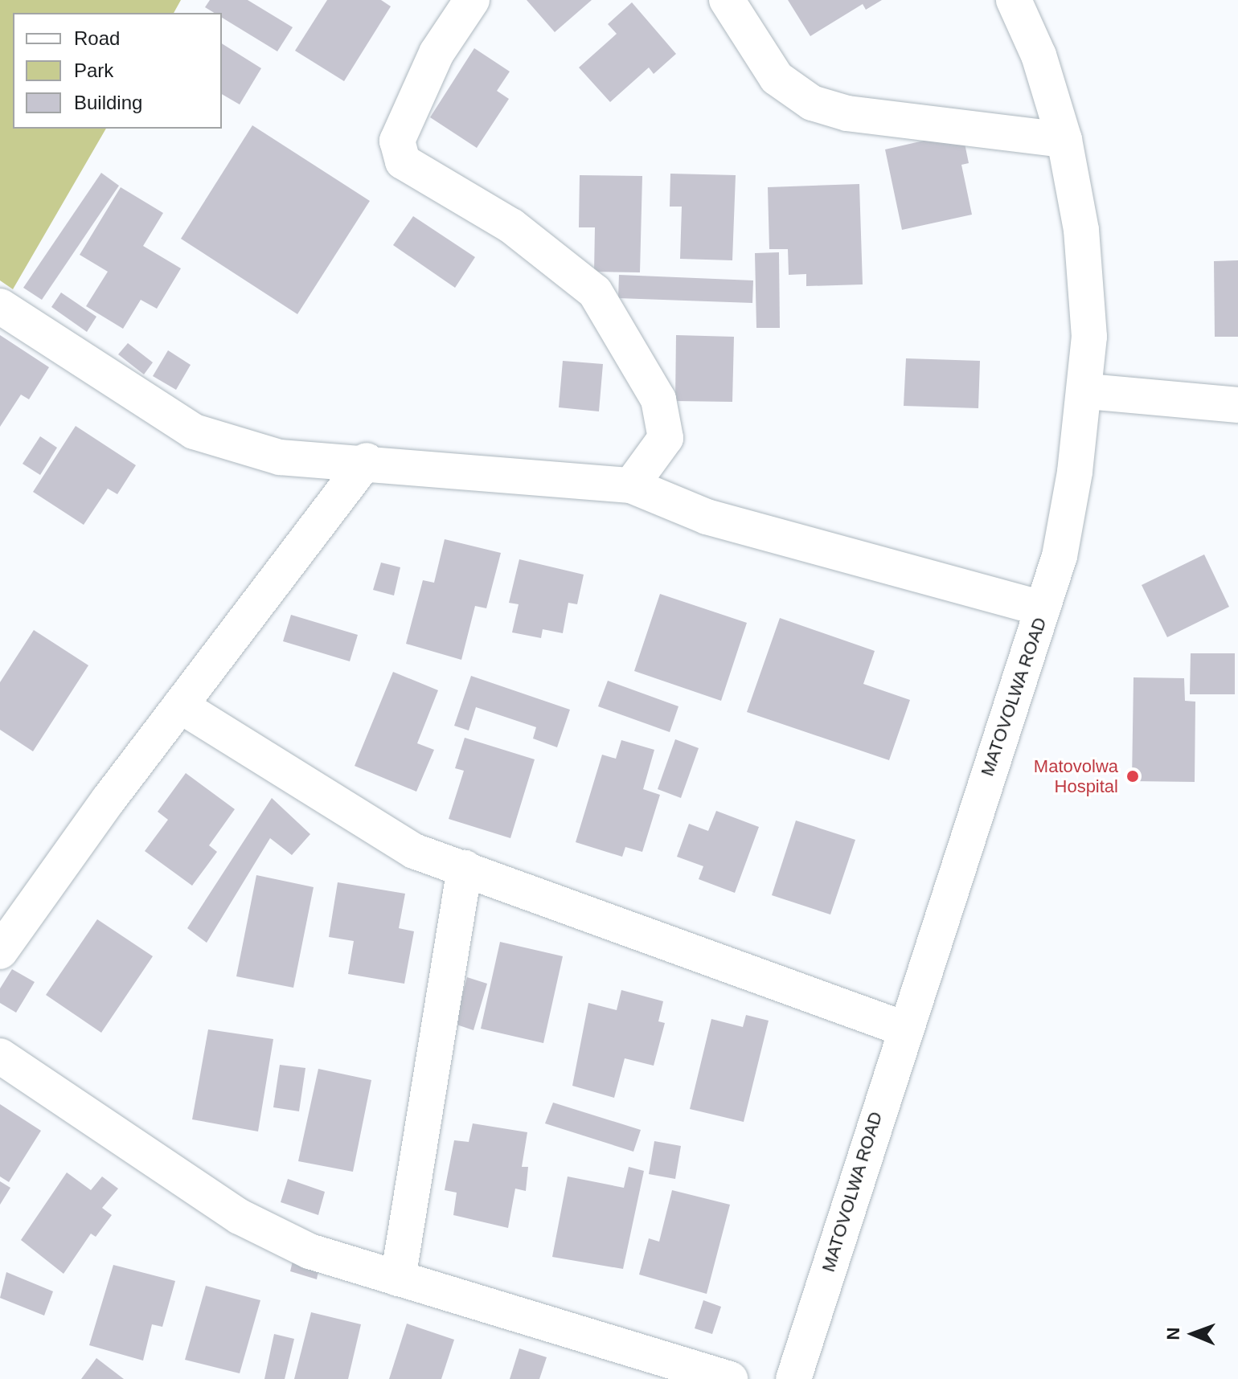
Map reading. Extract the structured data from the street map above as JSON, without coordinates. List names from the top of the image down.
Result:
{
  "streets": {
    "street": ["MATOVOLWA ROAD"]
  },
  "places": ["Matovolwa Hospital"],
  "legend": ["Road", "Park", "Building"],
  "north": "left"
}
